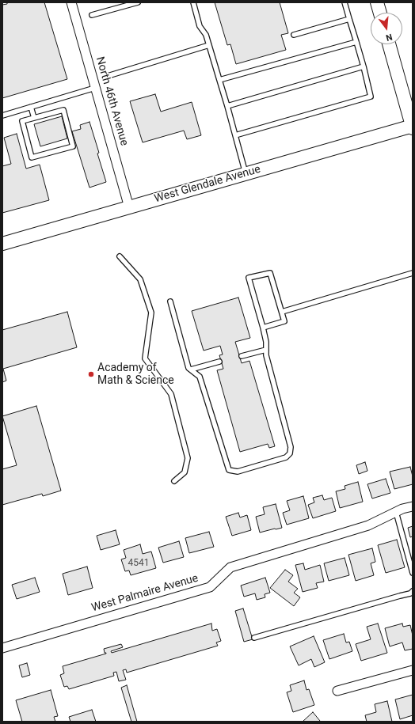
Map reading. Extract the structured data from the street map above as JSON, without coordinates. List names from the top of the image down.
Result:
{
  "streets": {
    "main road": ["West Glendale Avenue"],
    "street": ["North 46th Avenue", "West Palmaire Avenue"]
  },
  "crossings": [
    ["North 46th Avenue", "West Glendale Avenue"]
  ],
  "places": ["Academy of Math & Science"],
  "house_numbers": ["4541"],
  "north": "bottom"
}
